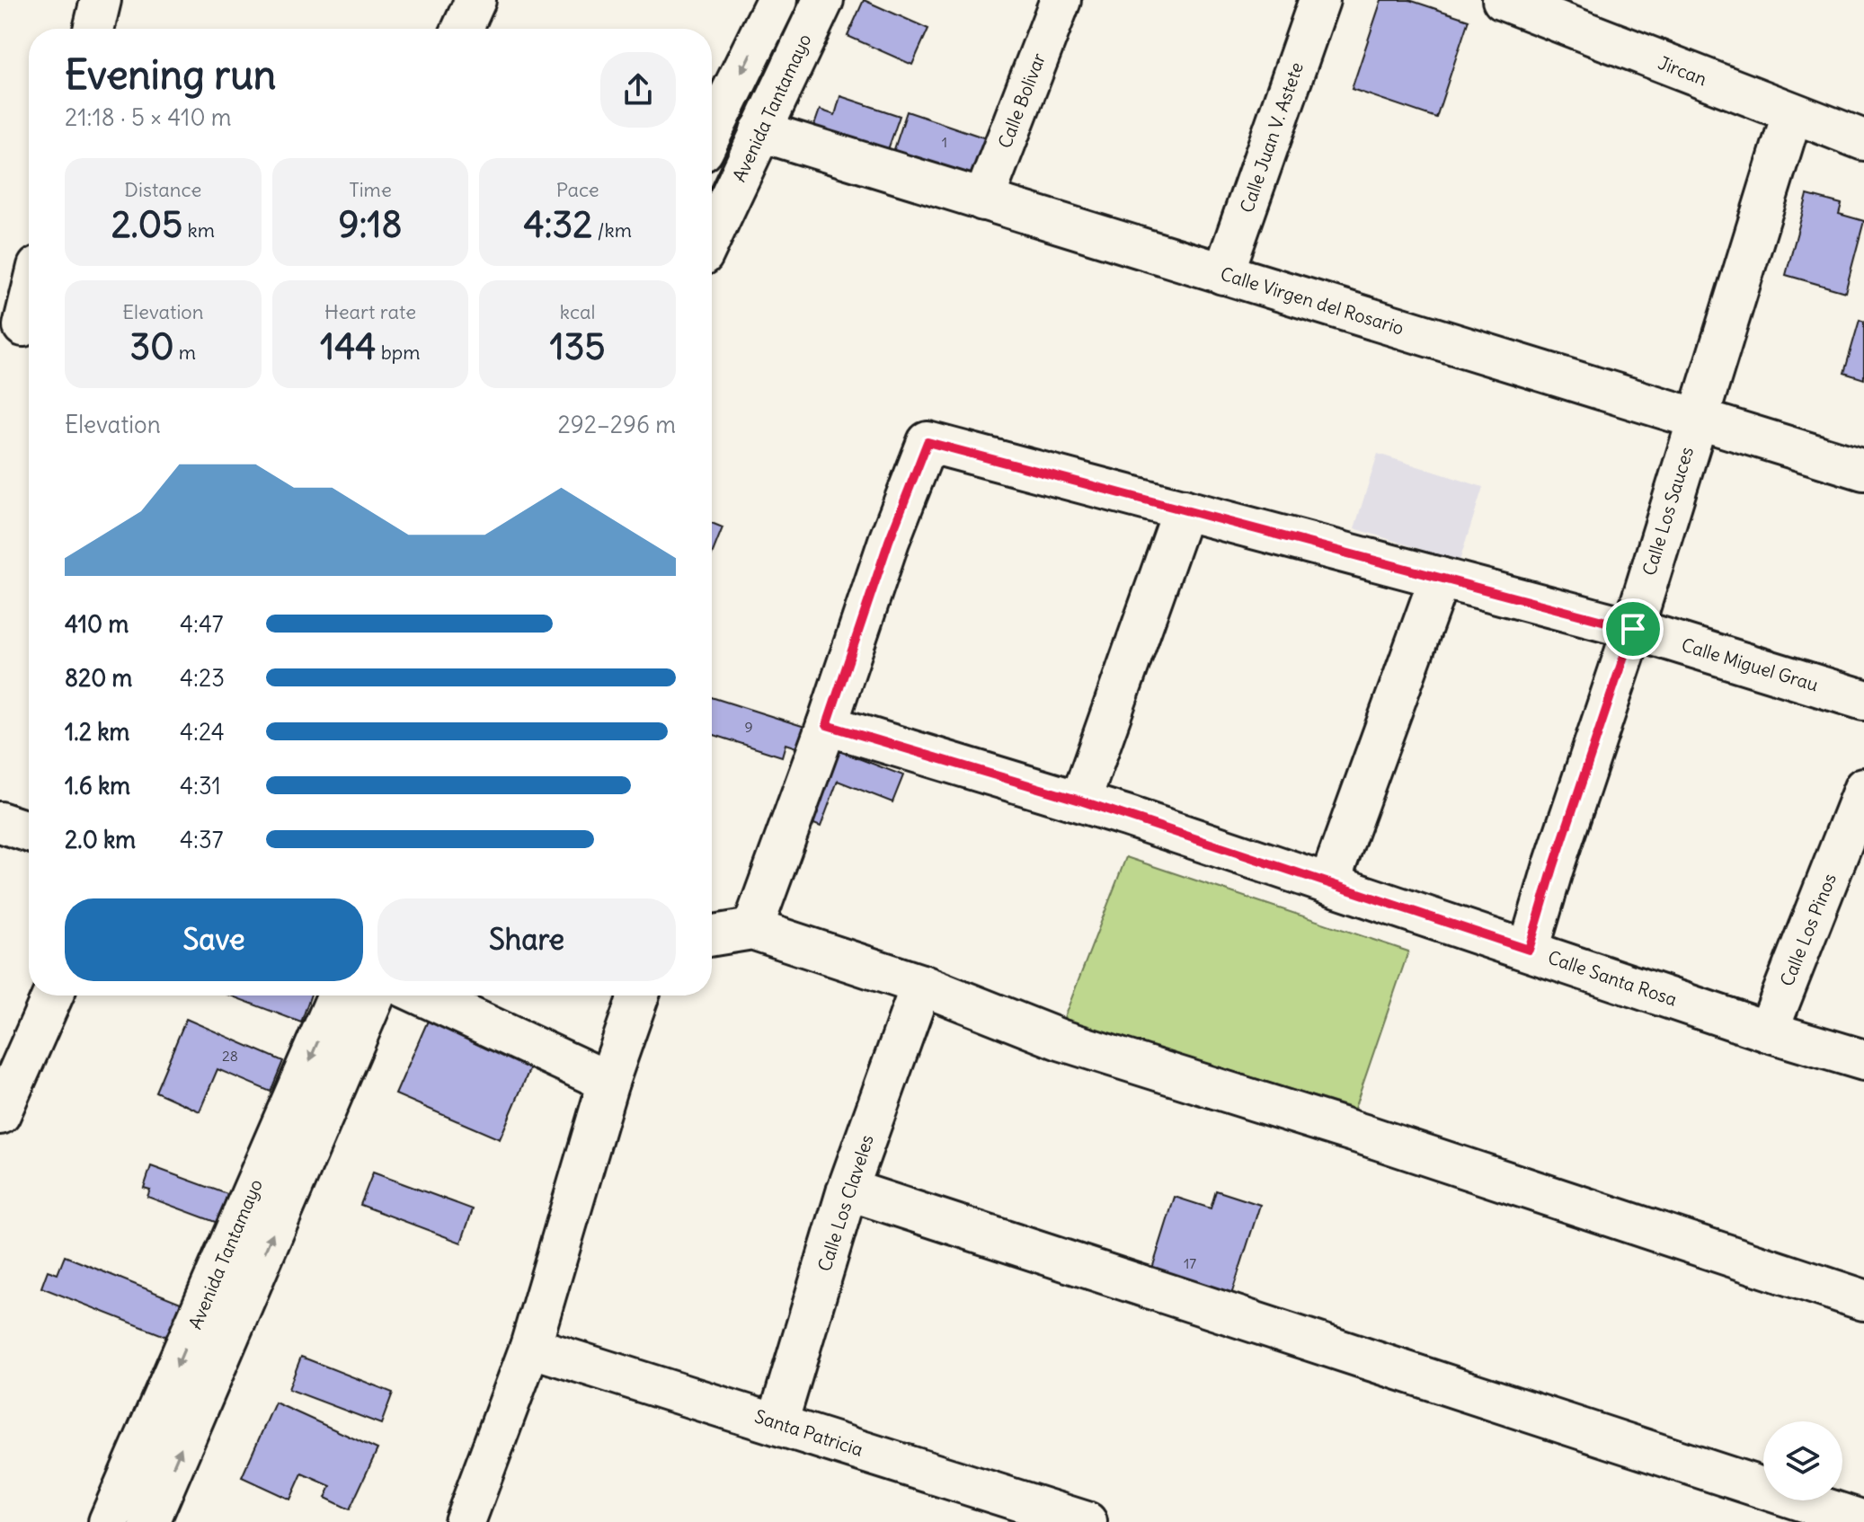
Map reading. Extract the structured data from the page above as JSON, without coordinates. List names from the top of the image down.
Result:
{
  "streets": {
    "street": [
      "Jircan",
      "Calle Bolivar",
      "Avenida Tantamayo",
      "Calle Juan V. Astete",
      "Calle Virgen del Rosario",
      "Calle Los Sauces",
      "Calle Miguel Grau",
      "Calle Los Pinos",
      "Calle Santa Rosa",
      "Calle Los Claveles",
      "Santa Patricia"
    ]
  },
  "crossings": [
    ["Jircan", "Calle Los Sauces"],
    ["Calle Bolivar", "Calle Virgen del Rosario"],
    ["Avenida Tantamayo", "Calle Virgen del Rosario"],
    ["Calle Juan V. Astete", "Calle Virgen del Rosario"],
    ["Calle Virgen del Rosario", "Calle Los Sauces"],
    ["Calle Los Sauces", "Calle Miguel Grau"],
    ["Calle Los Sauces", "Calle Santa Rosa"],
    ["Calle Miguel Grau", "Calle Santa Rosa"],
    ["Calle Los Pinos", "Calle Santa Rosa"],
    ["Calle Los Claveles", "Santa Patricia"]
  ],
  "house_numbers": [
    "1",
    "9",
    "28",
    "17"
  ],
  "page": {
    "heading": ["Evening run", "21:18 · 5 × 410 m"],
    "stats": [
      ["Distance", "2.05 km"],
      ["Time", "9:18"],
      ["Pace", "4:32 /km"],
      ["Elevation", "30 m"],
      ["Heart rate", "144 bpm"],
      ["kcal", "135"]
    ],
    "chart": ["Elevation", "292–296 m"],
    "list": [
      {
        "name": "410 m",
        "note": "4:47"
      },
      {
        "name": "820 m",
        "note": "4:23"
      },
      {
        "name": "1.2 km",
        "note": "4:24"
      },
      {
        "name": "1.6 km",
        "note": "4:31"
      },
      {
        "name": "2.0 km",
        "note": "4:37"
      }
    ],
    "buttons": ["Save", "Share"]
  }
}
